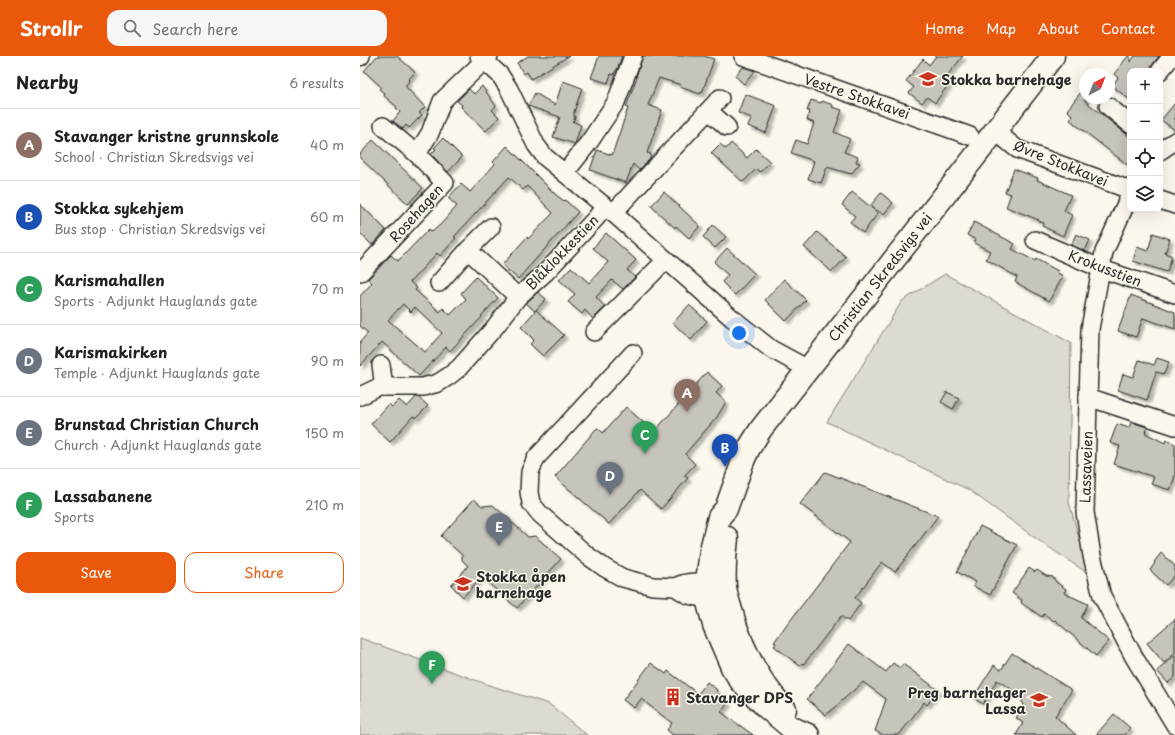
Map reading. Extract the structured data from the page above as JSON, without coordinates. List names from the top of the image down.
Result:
{
  "streets": {
    "main road": ["Christian Skredsvigs vei"],
    "street": [
      "Vestre Stokkavei",
      "Øvre Stokkavei",
      "Rosehagen",
      "Blåklokkestien",
      "Krokusstien",
      "Lassaveien"
    ]
  },
  "crossings": [
    ["Øvre Stokkavei", "Christian Skredsvigs vei"],
    ["Krokusstien", "Lassaveien"]
  ],
  "places": {
    "school or university": ["Stokka barnehage", "Stokka åpen barnehage", "Preg barnehager Lassa"],
    "building": ["Stavanger DPS"]
  },
  "north": "top right",
  "page": {
    "header": "Strollr",
    "search": "Search here",
    "nav": [
      "Home",
      "Map",
      "About",
      "Contact"
    ],
    "heading": ["Nearby", "6 results"],
    "map_buttons": ["+", "−"],
    "list": [
      {
        "mark": "A",
        "name": "Stavanger kristne grunnskole",
        "note": "School · Christian Skredsvigs vei",
        "value": "40 m"
      },
      {
        "mark": "B",
        "name": "Stokka sykehjem",
        "note": "Bus stop · Christian Skredsvigs vei",
        "value": "60 m"
      },
      {
        "mark": "C",
        "name": "Karismahallen",
        "note": "Sports · Adjunkt Hauglands gate",
        "value": "70 m"
      },
      {
        "mark": "D",
        "name": "Karismakirken",
        "note": "Temple · Adjunkt Hauglands gate",
        "value": "90 m"
      },
      {
        "mark": "E",
        "name": "Brunstad Christian Church",
        "note": "Church · Adjunkt Hauglands gate",
        "value": "150 m"
      },
      {
        "mark": "F",
        "name": "Lassabanene",
        "note": "Sports",
        "value": "210 m"
      }
    ],
    "pins": [
      "A",
      "C",
      "B",
      "D",
      "E",
      "F"
    ],
    "buttons": ["Save", "Share"]
  }
}
